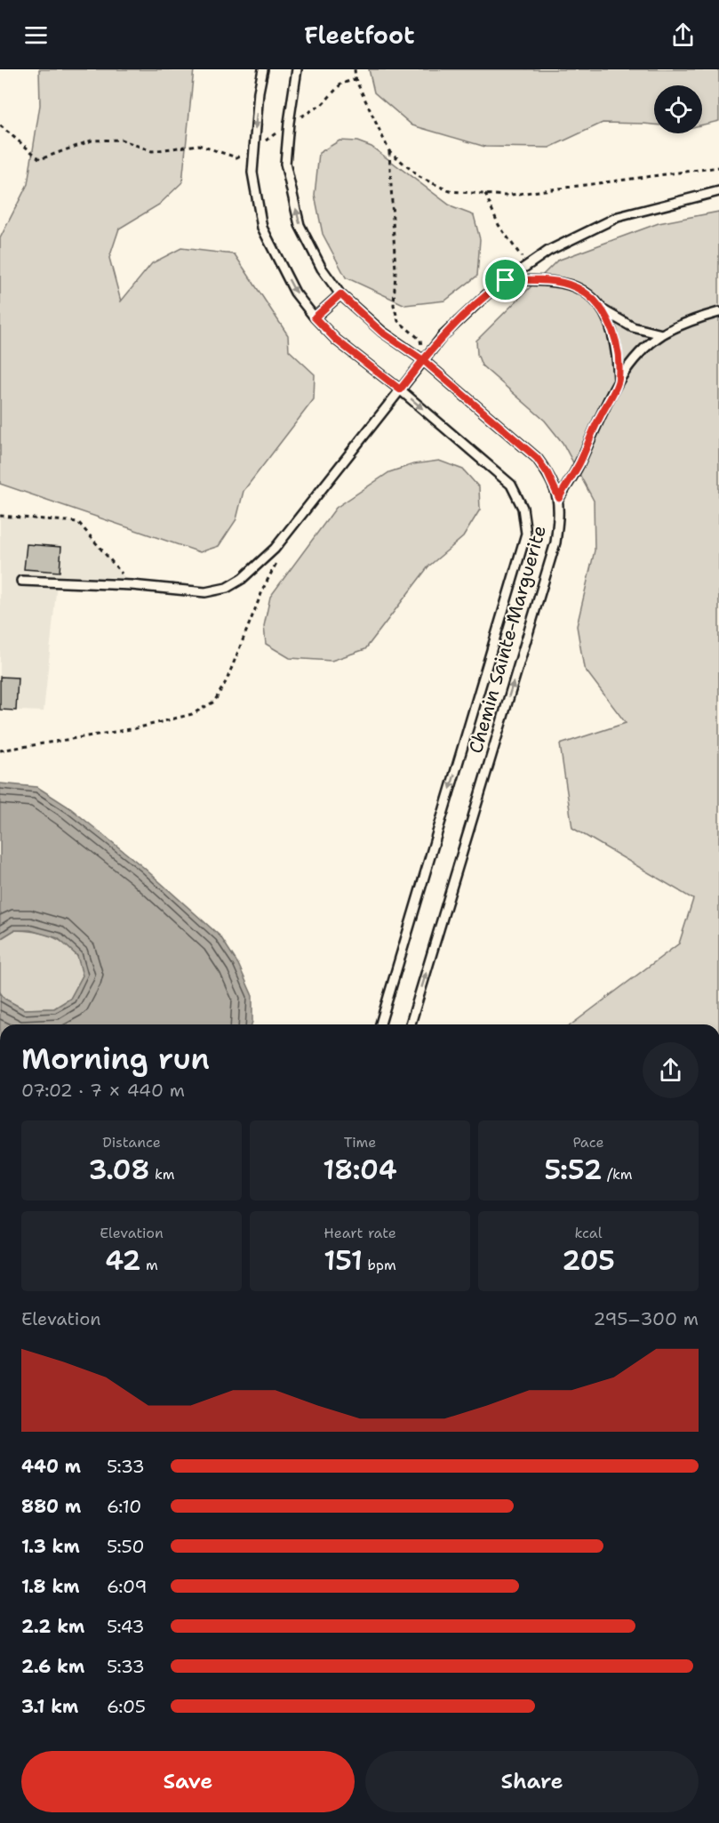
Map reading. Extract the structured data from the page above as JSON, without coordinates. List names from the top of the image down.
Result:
{
  "streets": {
    "lane": ["Chemin Sainte-Marguerite"]
  },
  "page": {
    "header": "Fleetfoot",
    "heading": ["Morning run", "07:02 · 7 × 440 m"],
    "stats": [
      ["Distance", "3.08 km"],
      ["Time", "18:04"],
      ["Pace", "5:52 /km"],
      ["Elevation", "42 m"],
      ["Heart rate", "151 bpm"],
      ["kcal", "205"]
    ],
    "chart": ["Elevation", "295–300 m"],
    "list": [
      {
        "name": "440 m",
        "note": "5:33"
      },
      {
        "name": "880 m",
        "note": "6:10"
      },
      {
        "name": "1.3 km",
        "note": "5:50"
      },
      {
        "name": "1.8 km",
        "note": "6:09"
      },
      {
        "name": "2.2 km",
        "note": "5:43"
      },
      {
        "name": "2.6 km",
        "note": "5:33"
      },
      {
        "name": "3.1 km",
        "note": "6:05"
      }
    ],
    "buttons": ["Save", "Share"]
  }
}
